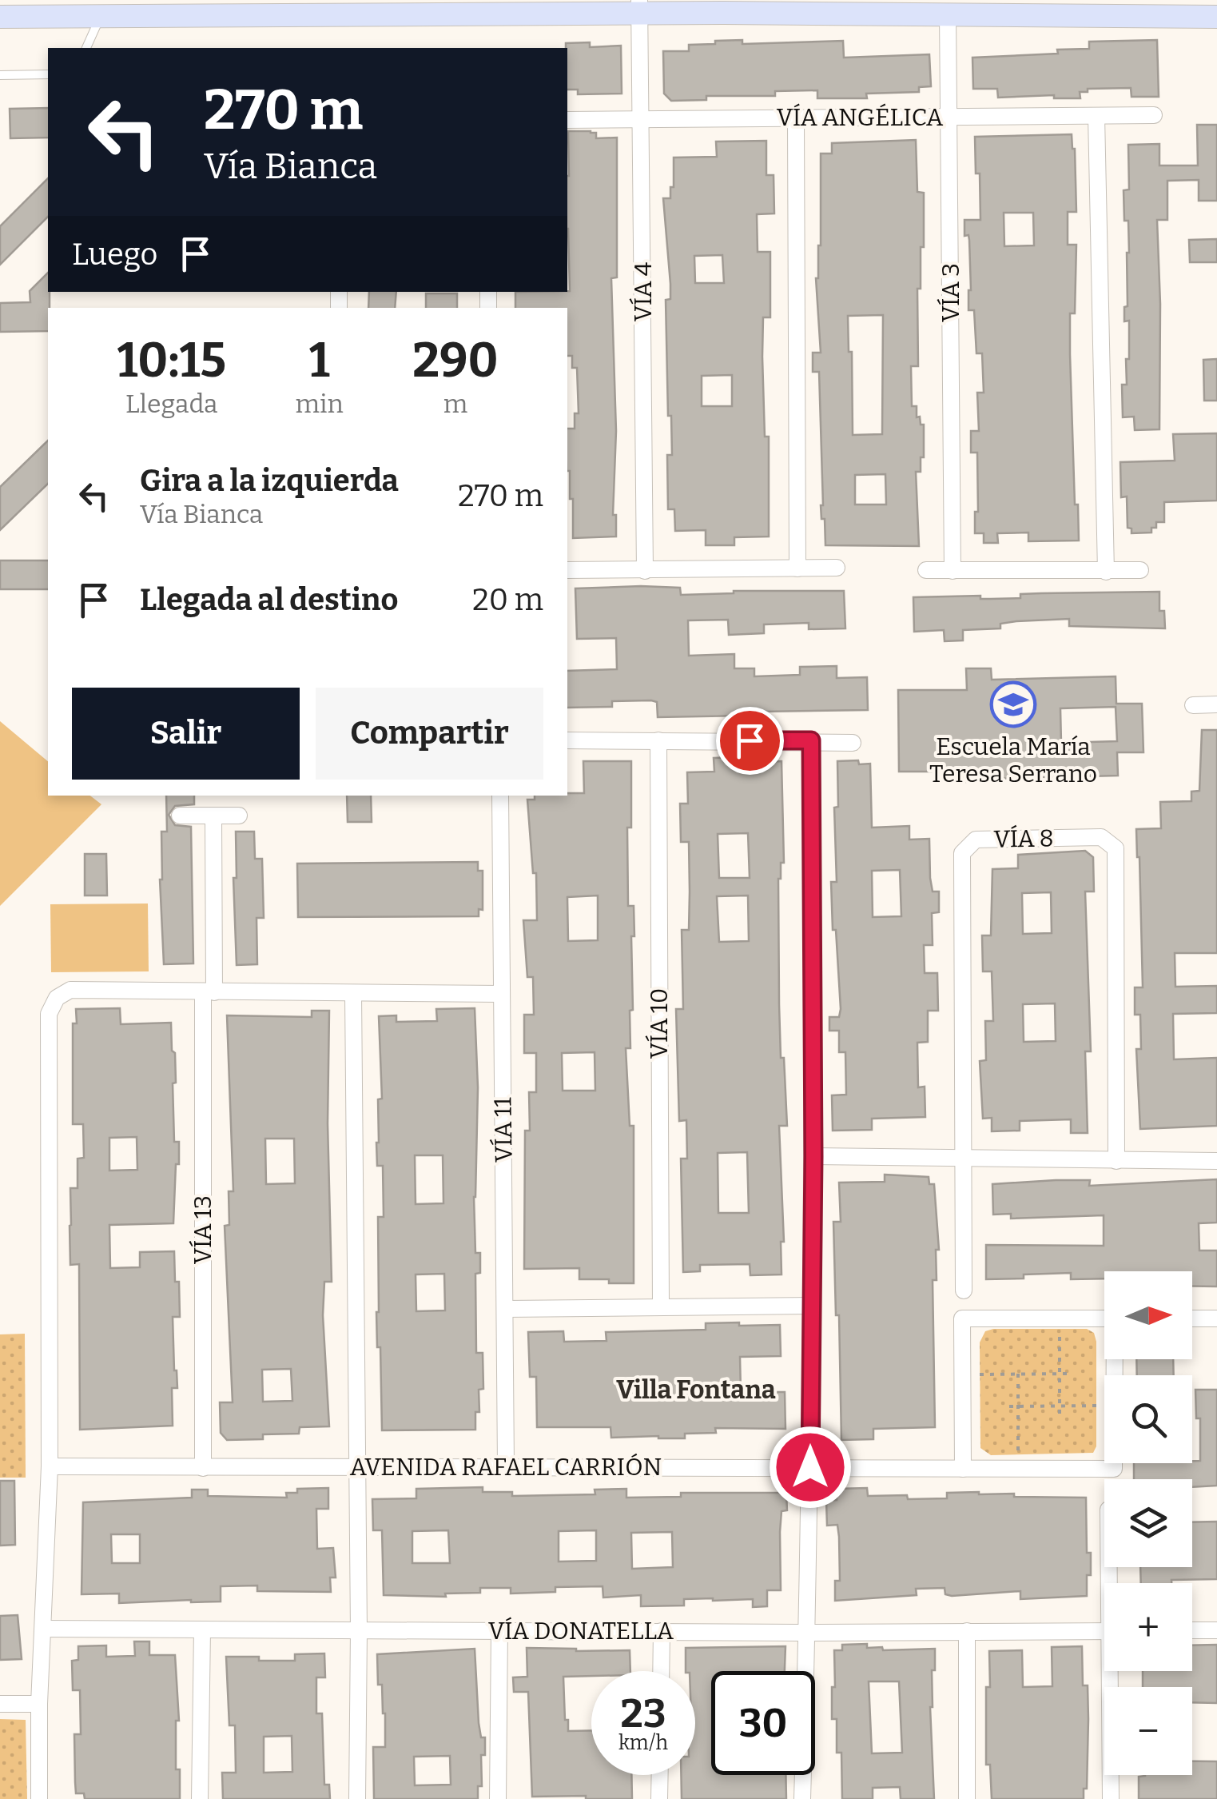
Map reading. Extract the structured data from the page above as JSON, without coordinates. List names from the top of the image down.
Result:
{
  "streets": {
    "street": [
      "VÍA ANGÉLICA",
      "VÍA 4",
      "VÍA 3",
      "VÍA 8",
      "VÍA 10",
      "VÍA 11",
      "VÍA 13",
      "AVENIDA RAFAEL CARRIÓN",
      "VÍA DONATELLA"
    ]
  },
  "crossings": [
    ["VÍA ANGÉLICA", "VÍA 4"],
    ["VÍA ANGÉLICA", "VÍA 3"],
    ["VÍA 11", "AVENIDA RAFAEL CARRIÓN"],
    ["VÍA 13", "AVENIDA RAFAEL CARRIÓN"]
  ],
  "districts": ["Villa Fontana"],
  "places": {
    "school or university": ["Escuela María Teresa Serrano"]
  },
  "north": "right",
  "page": {
    "turn": ["270 m", "Vía Bianca"],
    "then": "Luego",
    "eta": [
      "10:15",
      "Llegada",
      "1",
      "min",
      "290",
      "m"
    ],
    "list": [
      {
        "name": "Gira a la izquierda",
        "note": "Vía Bianca",
        "value": "270 m"
      },
      {
        "name": "Llegada al destino",
        "value": "20 m"
      }
    ],
    "buttons": ["Salir", "Compartir"],
    "map_buttons": ["+", "−"],
    "speed": "23 km/h",
    "limit": "30"
  }
}
